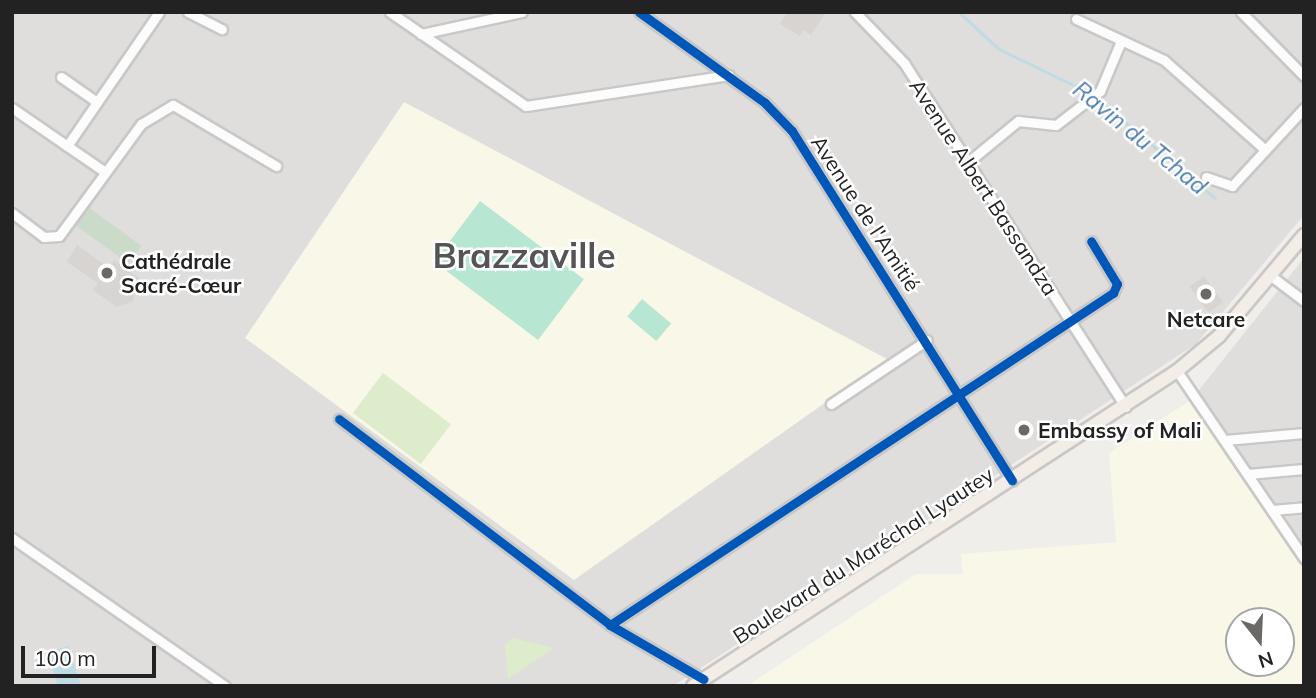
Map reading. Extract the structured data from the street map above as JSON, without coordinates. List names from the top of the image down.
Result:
{
  "streets": {
    "main road": ["Boulevard du Maréchal Lyautey"],
    "street": ["Avenue Albert Bassandza", "Avenue de l'Amitié"]
  },
  "crossings": [
    ["Avenue Albert Bassandza", "Boulevard du Maréchal Lyautey"],
    ["Avenue de l'Amitié", "Boulevard du Maréchal Lyautey"]
  ],
  "districts": ["Brazzaville"],
  "water": ["Ravin du Tchad"],
  "places": ["Cathédrale Sacré-Cœur", "Netcare", "Embassy of Mali"],
  "scale_bar": "100 m",
  "north": "bottom"
}
